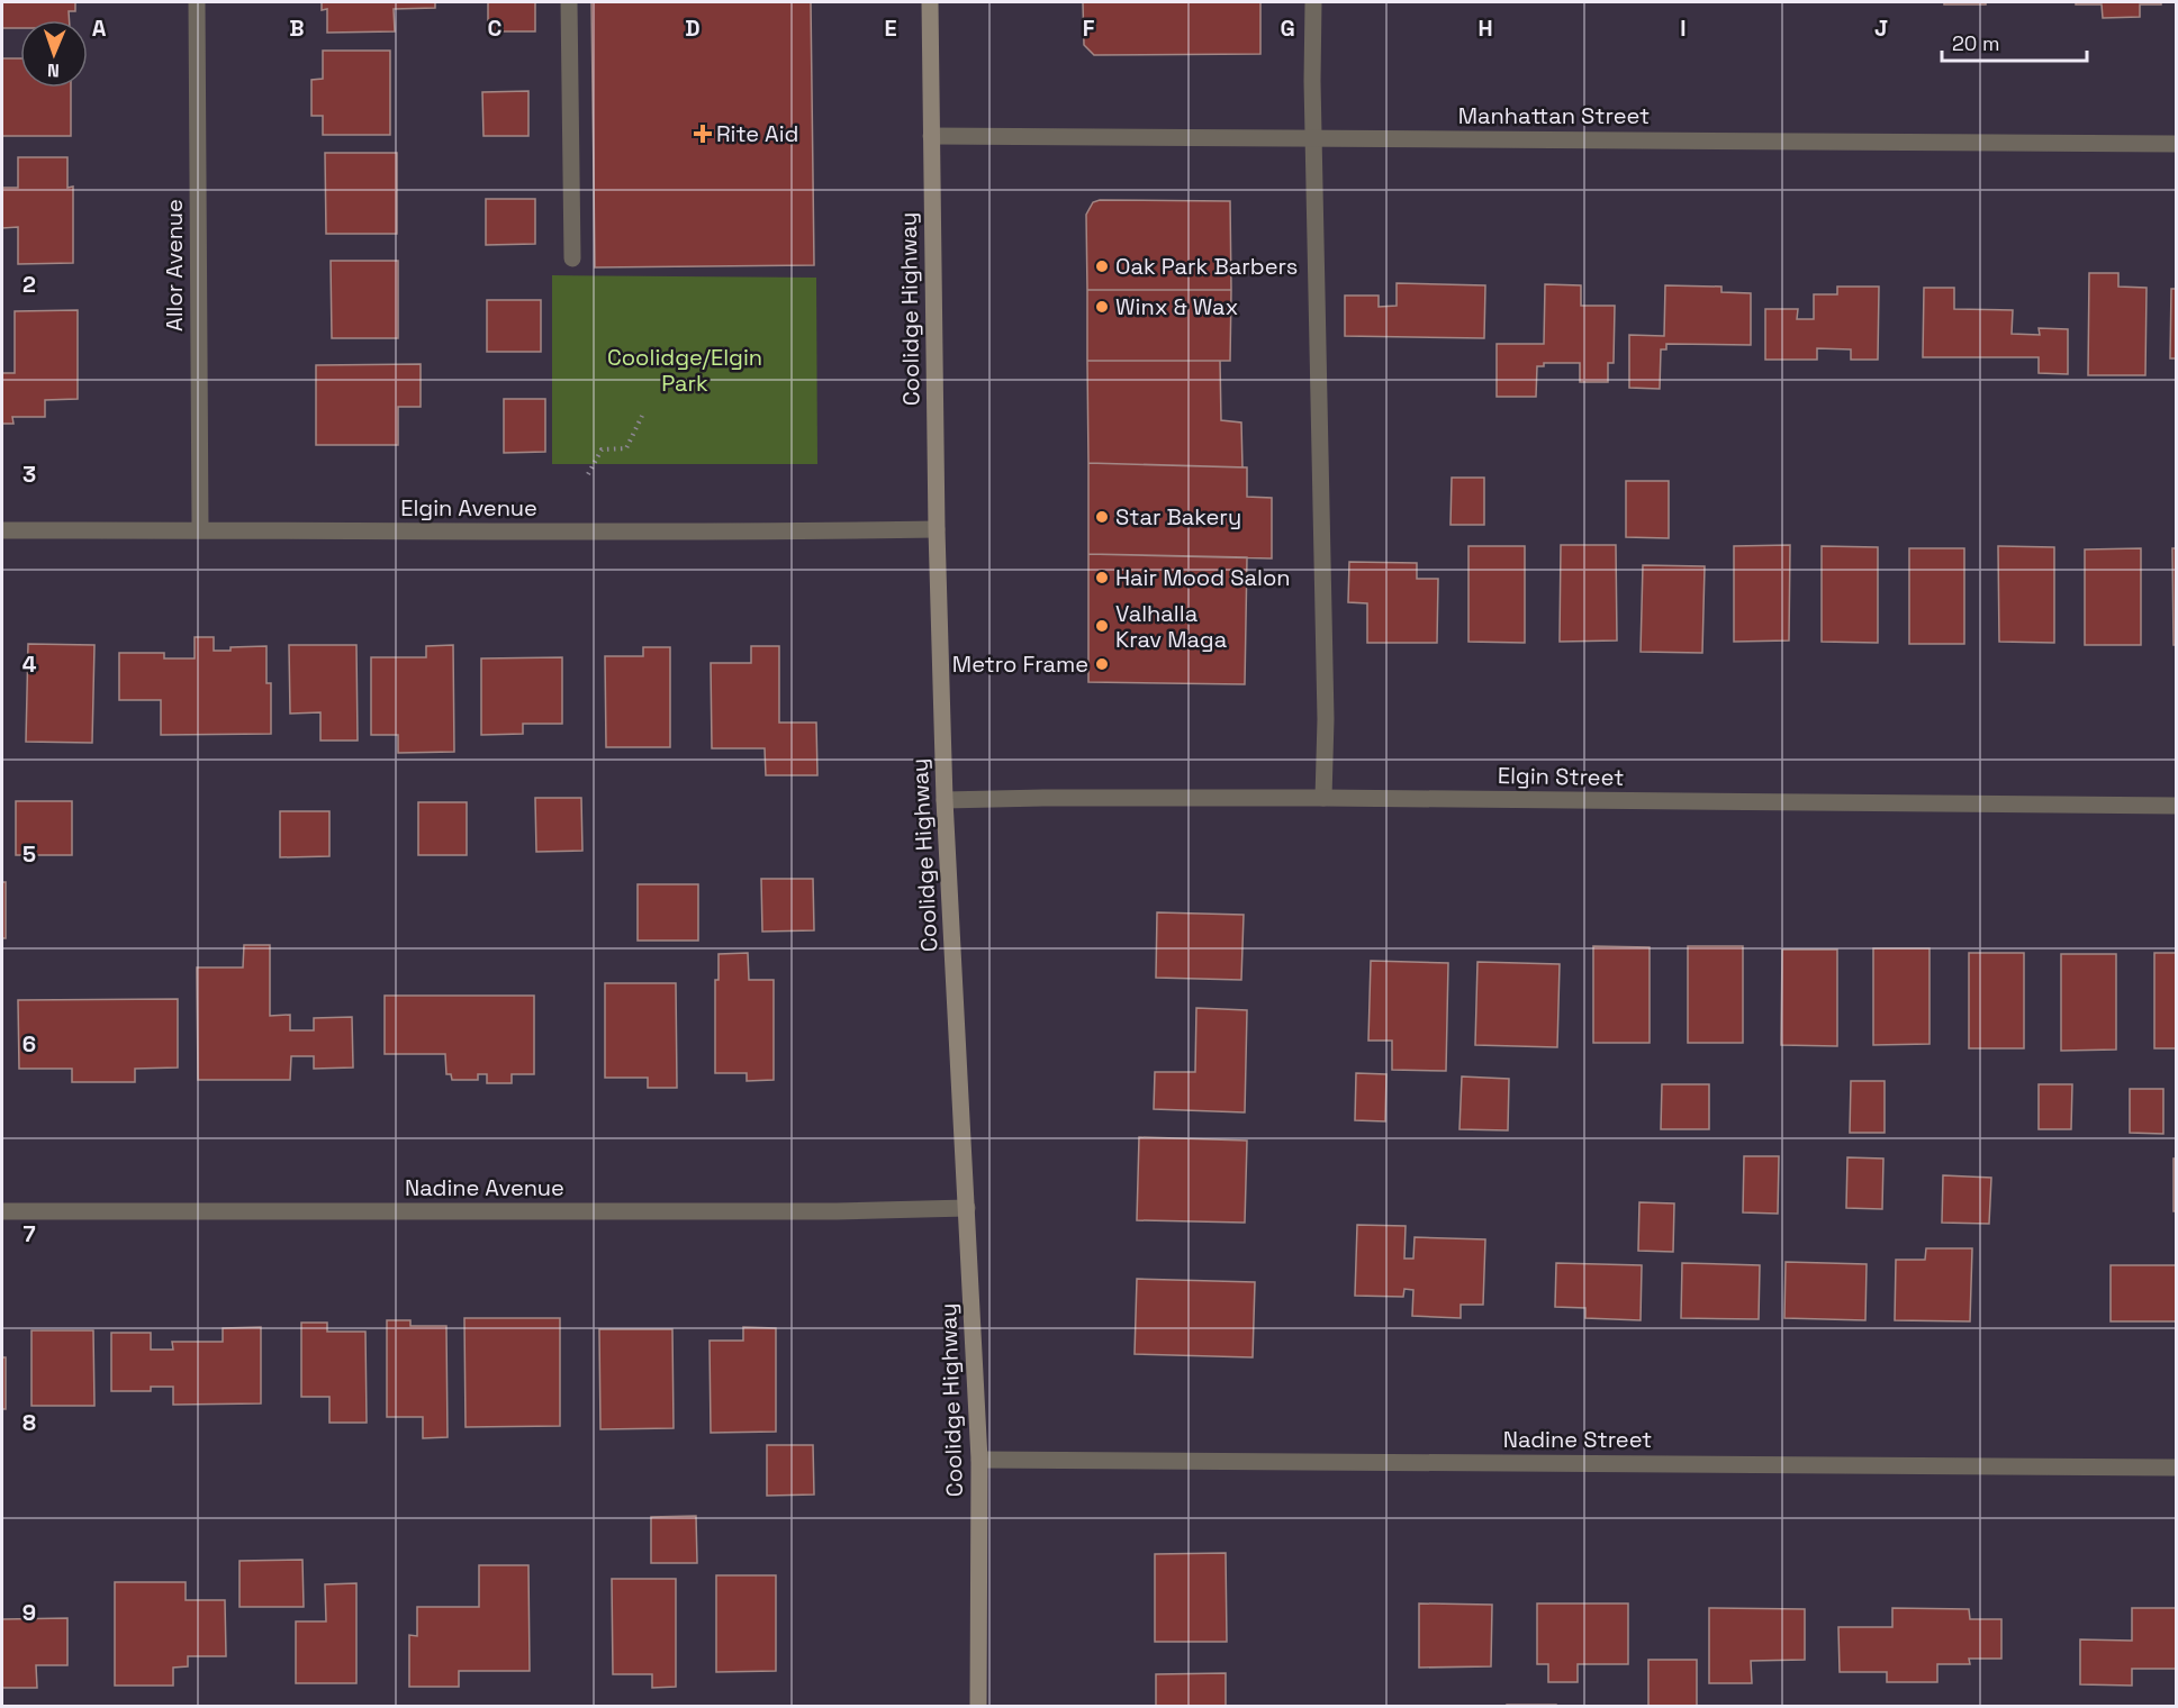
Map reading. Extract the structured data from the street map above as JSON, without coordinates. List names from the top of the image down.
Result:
{
  "streets": {
    "main road": ["Coolidge Highway"],
    "street": [
      "Manhattan Street",
      "Allor Avenue",
      "Elgin Avenue",
      "Elgin Street",
      "Nadine Avenue",
      "Nadine Street"
    ]
  },
  "crossings": [
    ["Manhattan Street", "Coolidge Highway"],
    ["Allor Avenue", "Elgin Avenue"],
    ["Coolidge Highway", "Elgin Avenue"],
    ["Coolidge Highway", "Elgin Street"],
    ["Coolidge Highway", "Nadine Avenue"],
    ["Coolidge Highway", "Nadine Street"]
  ],
  "parks": ["Coolidge/Elgin Park"],
  "places": {
    "health": ["Rite Aid"],
    "other": [
      "Oak Park Barbers",
      "Winx & Wax",
      "Star Bakery",
      "Hair Mood Salon",
      "Valhalla Krav Maga",
      "Metro Frame"
    ]
  },
  "scale_bar": "20 m",
  "north": "bottom",
  "grid": {
    "columns": [
      "A",
      "B",
      "C",
      "D",
      "E",
      "F",
      "G",
      "H",
      "I",
      "J"
    ],
    "rows": [
      "2",
      "3",
      "4",
      "5",
      "6",
      "7",
      "8",
      "9"
    ]
  }
}
